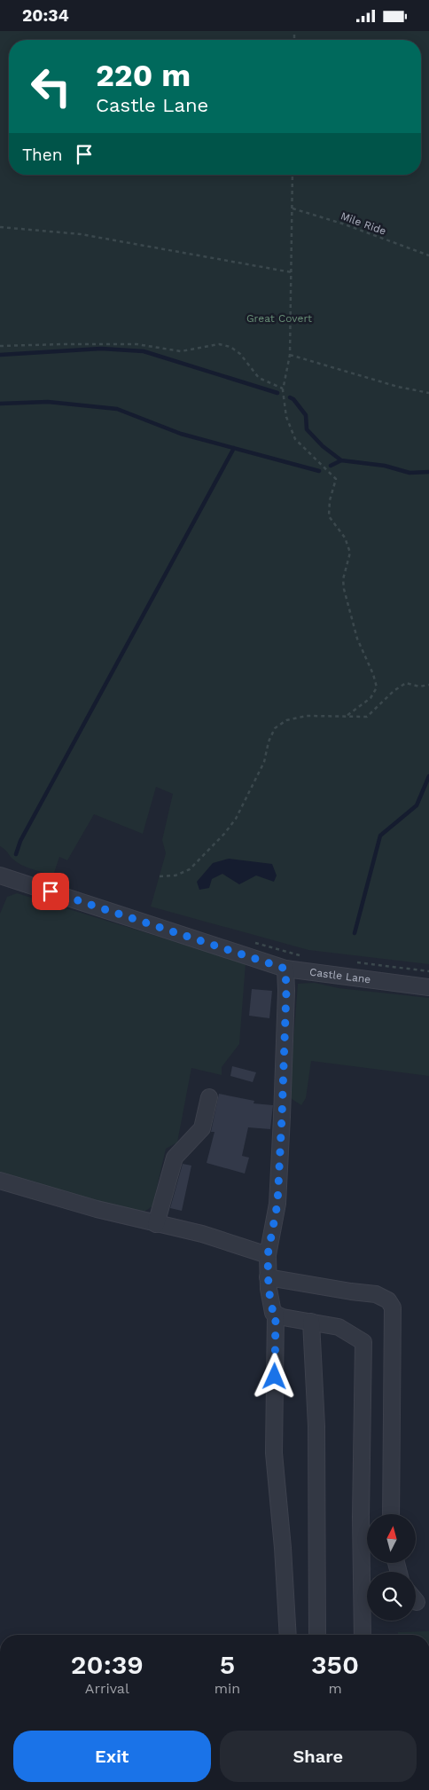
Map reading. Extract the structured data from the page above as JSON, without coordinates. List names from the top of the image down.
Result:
{
  "streets": {
    "street": ["Castle Lane"],
    "path": ["Mile Ride"]
  },
  "parks": ["Great Covert"],
  "north": "top",
  "page": {
    "status": "20:34",
    "turn": ["220 m", "Castle Lane"],
    "then": "Then",
    "eta": [
      "20:39",
      "Arrival",
      "5",
      "min",
      "350",
      "m"
    ],
    "buttons": ["Exit", "Share"]
  }
}
